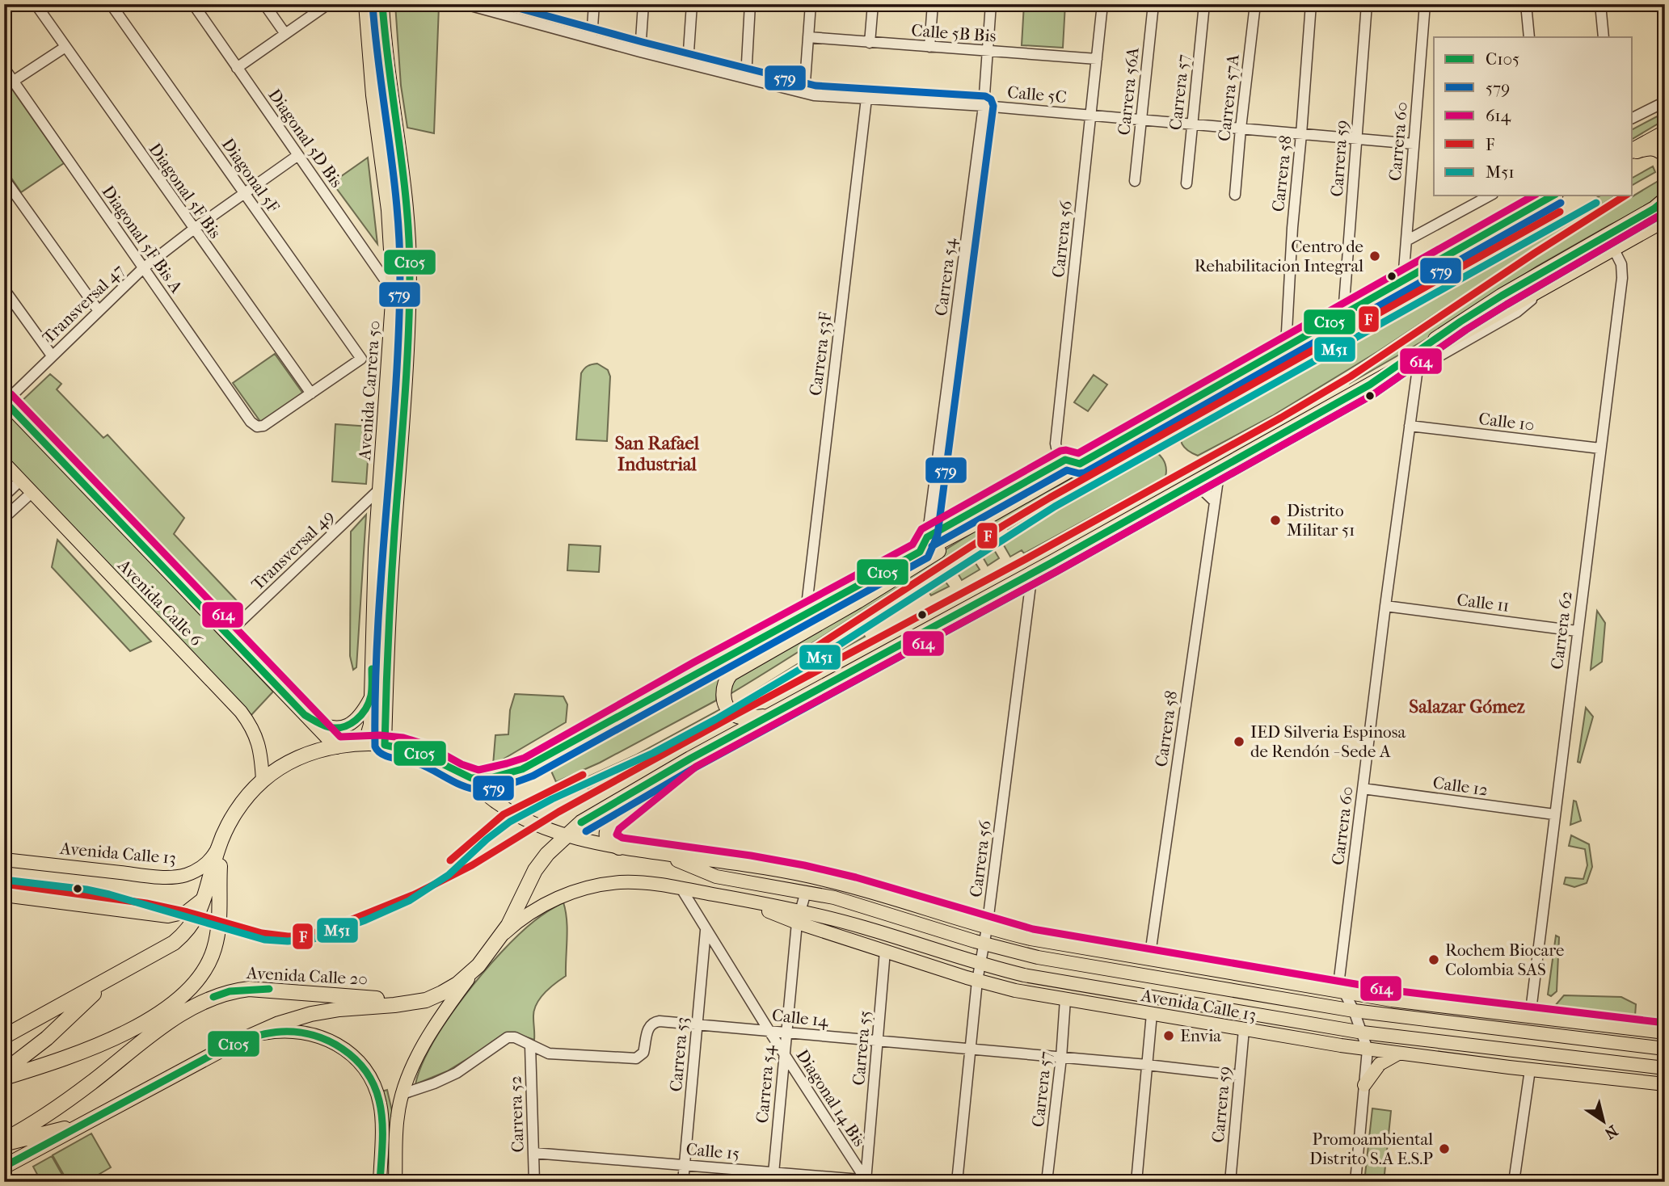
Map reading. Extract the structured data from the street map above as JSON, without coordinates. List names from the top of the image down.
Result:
{
  "streets": {
    "highway": ["Avenida Calle 20"],
    "main road": ["Avenida Carrera 50", "Avenida Calle 6", "Avenida Calle 13"],
    "street": [
      "Calle 5B Bis",
      "Carrera 56A",
      "Carrera 57",
      "Calle 5C",
      "Carrera 57A",
      "Diagonal 5D Bis",
      "Carrera 60",
      "Carrera 59",
      "Carrera 58",
      "Diagonal 5F",
      "Diagonal 5F Bis",
      "Diagonal 5F Bis A",
      "Carrera 56",
      "Carrera 54",
      "Transversal 47",
      "Carrera 53F",
      "Calle 10",
      "Transversal 49",
      "Calle 11",
      "Carrera 62",
      "Calle 12",
      "Calle 14",
      "Carrera 55",
      "Carrera 53",
      "Diagonal 14 Bis",
      "Carrera 52",
      "Calle 15"
    ]
  },
  "crossings": [
    ["Calle 5B Bis", "Carrera 56"],
    ["Calle 5B Bis", "Carrera 54"],
    ["Carrera 56A", "Calle 5C"],
    ["Carrera 57", "Calle 5C"],
    ["Carrera 57", "Avenida Calle 13"],
    ["Carrera 57", "Calle 14"],
    ["Calle 5C", "Carrera 57A"],
    ["Calle 5C", "Carrera 60"],
    ["Calle 5C", "Carrera 59"],
    ["Calle 5C", "Carrera 58"],
    ["Calle 5C", "Carrera 56"],
    ["Calle 5C", "Carrera 54"],
    ["Calle 5C", "Carrera 53F"],
    ["Diagonal 5D Bis", "Transversal 47"],
    ["Diagonal 5D Bis", "Avenida Carrera 50"],
    ["Carrera 60", "Calle 10"],
    ["Carrera 60", "Calle 11"],
    ["Carrera 60", "Calle 12"],
    ["Carrera 60", "Avenida Calle 13"],
    ["Carrera 59", "Avenida Calle 13"],
    ["Carrera 59", "Calle 14"],
    ["Carrera 58", "Avenida Calle 13"],
    ["Diagonal 5F", "Diagonal 5F Bis"],
    ["Diagonal 5F", "Diagonal 5F Bis A"],
    ["Diagonal 5F", "Transversal 47"],
    ["Diagonal 5F Bis", "Diagonal 5F Bis A"],
    ["Diagonal 5F Bis", "Transversal 47"],
    ["Diagonal 5F Bis A", "Transversal 47"],
    ["Carrera 56", "Avenida Calle 13"],
    ["Carrera 56", "Calle 14"],
    ["Carrera 54", "Avenida Calle 13"],
    ["Carrera 54", "Calle 14"],
    ["Carrera 54", "Diagonal 14 Bis"],
    ["Carrera 54", "Calle 15"],
    ["Transversal 47", "Avenida Calle 6"],
    ["Avenida Carrera 50", "Transversal 49"],
    ["Calle 10", "Carrera 62"],
    ["Transversal 49", "Avenida Calle 6"],
    ["Calle 11", "Carrera 62"],
    ["Carrera 62", "Calle 12"],
    ["Carrera 62", "Avenida Calle 13"],
    ["Avenida Calle 13", "Avenida Calle 20"],
    ["Avenida Calle 13", "Carrera 55"],
    ["Avenida Calle 13", "Diagonal 14 Bis"],
    ["Calle 14", "Carrera 55"],
    ["Calle 14", "Carrera 53"],
    ["Calle 14", "Diagonal 14 Bis"],
    ["Calle 14", "Carrera 52"],
    ["Carrera 55", "Diagonal 14 Bis"],
    ["Carrera 55", "Calle 15"],
    ["Carrera 53", "Diagonal 14 Bis"],
    ["Carrera 53", "Calle 15"],
    ["Diagonal 14 Bis", "Calle 15"],
    ["Carrera 52", "Calle 15"]
  ],
  "districts": ["San Rafael Industrial", "Salazar Gómez"],
  "places": [
    "Centro de Rehabilitacion Integral",
    "Distrito Militar 51",
    "IED Silveria Espinosa de Rendón - Sede A",
    "Rochem Biocare Colombia SAS",
    "Envia",
    "Promoambiental Distrito S.A E.S.P"
  ],
  "lines": [
    "transit line C105",
    "transit line 579",
    "transit line 614",
    "transit line F",
    "transit line M51"
  ],
  "legend": [
    "C105",
    "579",
    "614",
    "F",
    "M51"
  ],
  "north": "bottom right"
}
